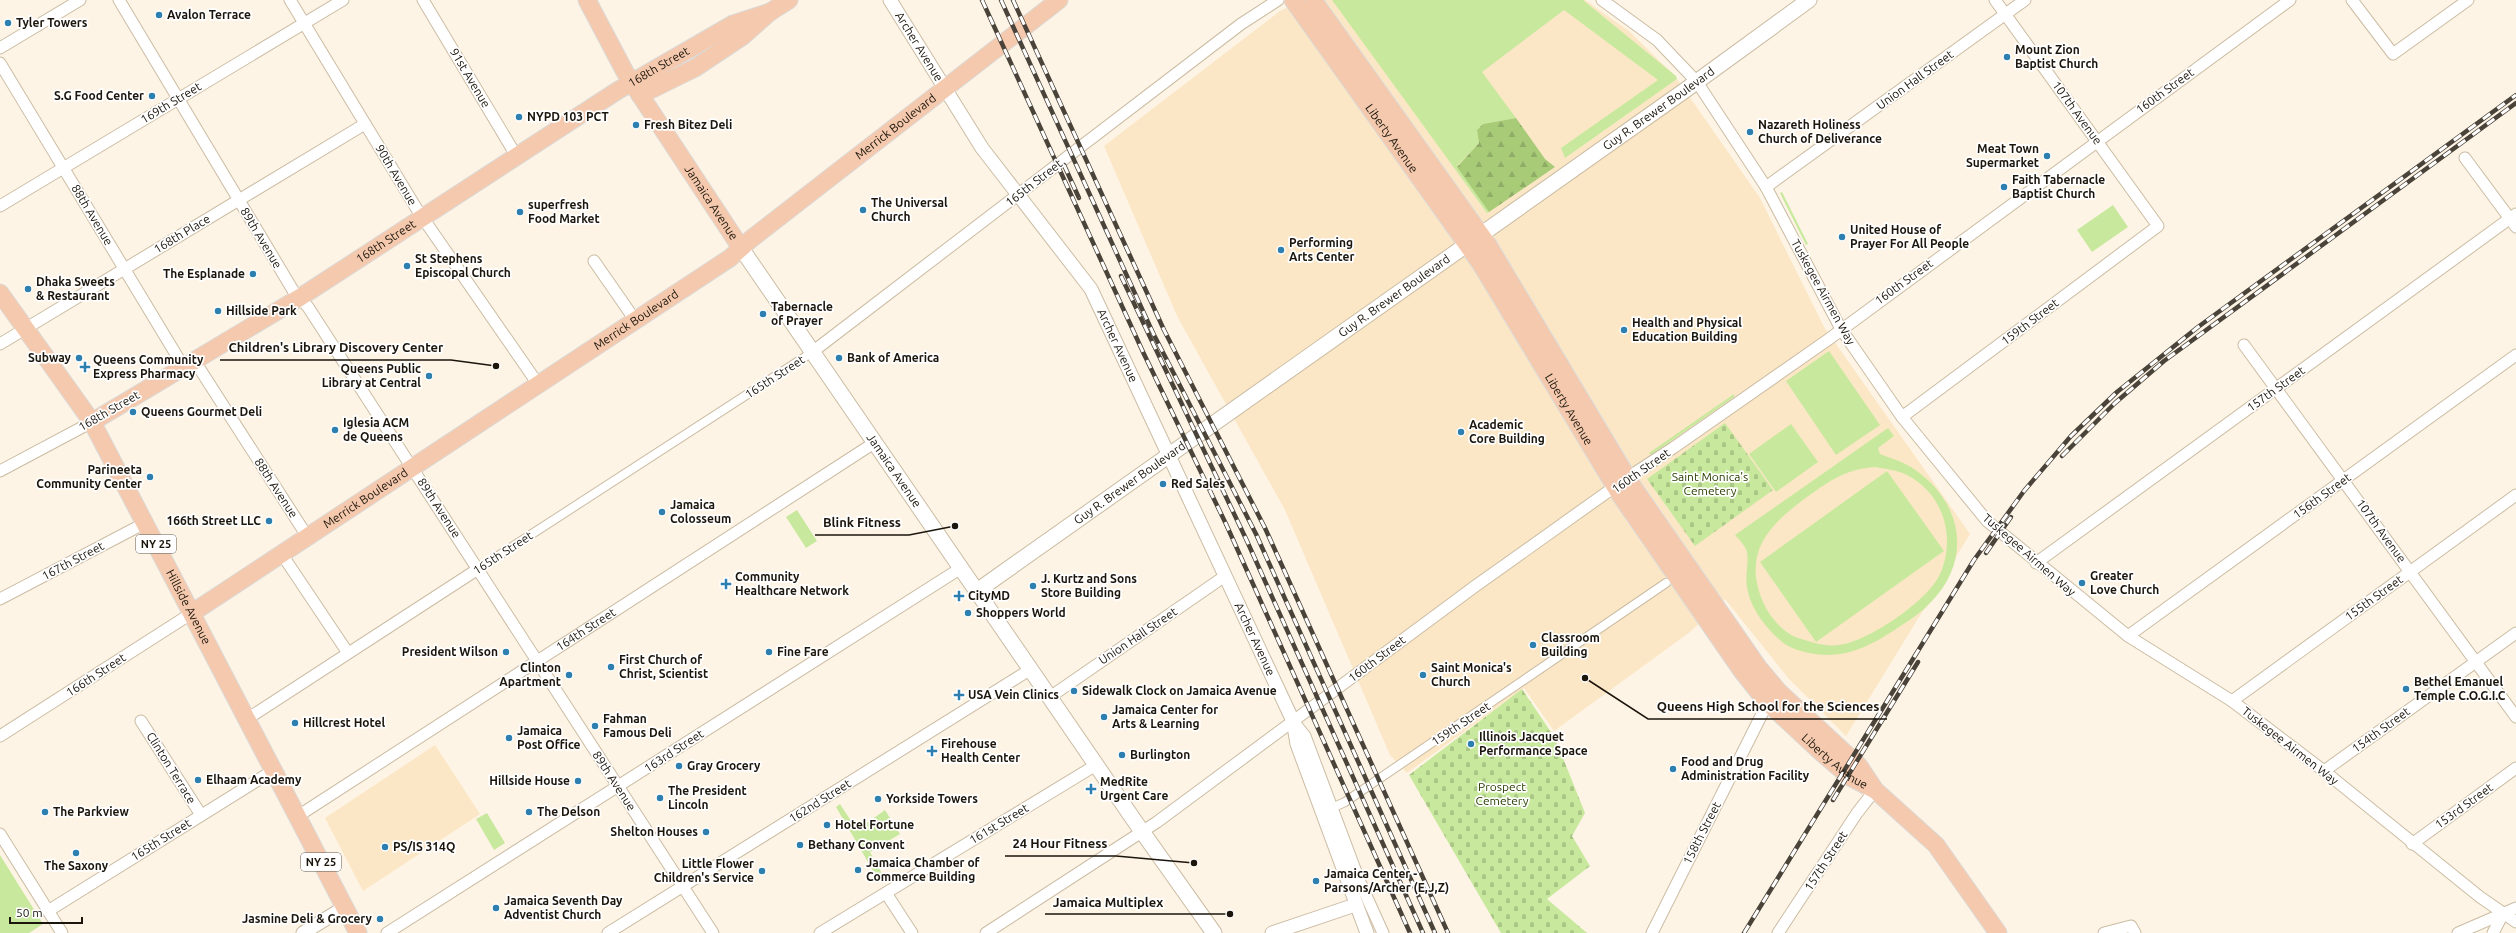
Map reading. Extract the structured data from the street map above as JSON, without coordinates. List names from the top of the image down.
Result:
{
  "streets": {
    "main road": [
      "168th Street",
      "Guy R. Brewer Boulevard",
      "Merrick Boulevard",
      "Liberty Avenue",
      "Jamaica Avenue",
      "NY 25",
      "Hillside Avenue"
    ],
    "street": [
      "Archer Avenue",
      "91st Avenue",
      "Union Hall Street",
      "160th Street",
      "169th Street",
      "107th Avenue",
      "90th Avenue",
      "165th Street",
      "88th Avenue",
      "168th Place",
      "89th Avenue",
      "Tuskegee Airmen Way",
      "159th Street",
      "157th Street",
      "156th Street",
      "167th Street",
      "155th Street",
      "164th Street",
      "166th Street",
      "154th Street",
      "163rd Street",
      "Clinton Terrace",
      "162nd Street",
      "153rd Street",
      "161st Street",
      "158th Street"
    ]
  },
  "crossings": [
    ["Archer Avenue", "Union Hall Street"],
    ["Archer Avenue", "160th Street"],
    ["Archer Avenue", "Guy R. Brewer Boulevard"],
    ["Archer Avenue", "Merrick Boulevard"],
    ["Archer Avenue", "165th Street"],
    ["Archer Avenue", "159th Street"],
    ["168th Street", "91st Avenue"],
    ["168th Street", "90th Avenue"],
    ["168th Street", "Jamaica Avenue"],
    ["168th Street", "88th Avenue"],
    ["168th Street", "89th Avenue"],
    ["168th Street", "Hillside Avenue"],
    ["Union Hall Street", "107th Avenue"],
    ["Union Hall Street", "Jamaica Avenue"],
    ["Union Hall Street", "Tuskegee Airmen Way"],
    ["160th Street", "107th Avenue"],
    ["160th Street", "Liberty Avenue"],
    ["160th Street", "Jamaica Avenue"],
    ["160th Street", "Tuskegee Airmen Way"],
    ["169th Street", "90th Avenue"],
    ["169th Street", "88th Avenue"],
    ["169th Street", "89th Avenue"],
    ["Guy R. Brewer Boulevard", "Liberty Avenue"],
    ["Guy R. Brewer Boulevard", "Jamaica Avenue"],
    ["Guy R. Brewer Boulevard", "Tuskegee Airmen Way"],
    ["107th Avenue", "159th Street"],
    ["107th Avenue", "157th Street"],
    ["107th Avenue", "156th Street"],
    ["107th Avenue", "155th Street"],
    ["107th Avenue", "154th Street"],
    ["Merrick Boulevard", "90th Avenue"],
    ["Merrick Boulevard", "Jamaica Avenue"],
    ["Merrick Boulevard", "88th Avenue"],
    ["Merrick Boulevard", "89th Avenue"],
    ["Merrick Boulevard", "Hillside Avenue"],
    ["Merrick Boulevard", "166th Street"],
    ["Liberty Avenue", "157th Street"],
    ["Liberty Avenue", "158th Street"],
    ["90th Avenue", "168th Place"],
    ["165th Street", "Jamaica Avenue"],
    ["165th Street", "89th Avenue"],
    ["165th Street", "Hillside Avenue"],
    ["165th Street", "Clinton Terrace"],
    ["Jamaica Avenue", "164th Street"],
    ["Jamaica Avenue", "163rd Street"],
    ["Jamaica Avenue", "162nd Street"],
    ["Jamaica Avenue", "161st Street"],
    ["88th Avenue", "168th Place"],
    ["168th Place", "89th Avenue"],
    ["168th Place", "Hillside Avenue"],
    ["89th Avenue", "164th Street"],
    ["89th Avenue", "163rd Street"],
    ["89th Avenue", "162nd Street"],
    ["Tuskegee Airmen Way", "159th Street"],
    ["Tuskegee Airmen Way", "157th Street"],
    ["Tuskegee Airmen Way", "156th Street"],
    ["Tuskegee Airmen Way", "155th Street"],
    ["Tuskegee Airmen Way", "154th Street"],
    ["Tuskegee Airmen Way", "153rd Street"],
    ["167th Street", "Hillside Avenue"],
    ["Hillside Avenue", "164th Street"],
    ["Hillside Avenue", "166th Street"]
  ],
  "parks": ["Saint Monica's Cemetery", "Prospect Cemetery"],
  "places": {
    "other": [
      "Avalon Terrace",
      "Tyler Towers",
      "Mount Zion Baptist Church",
      "S.G Food Center",
      "NYPD 103 PCT",
      "Fresh Bitez Deli",
      "Nazareth Holiness Church of Deliverance",
      "Meat Town Supermarket",
      "Faith Tabernacle Baptist Church",
      "The Universal Church",
      "superfresh Food Market",
      "United House of Prayer For All People",
      "Performing Arts Center",
      "St Stephens Episcopal Church",
      "The Esplanade",
      "Dhaka Sweets & Restaurant",
      "Hillside Park",
      "Tabernacle of Prayer",
      "Health and Physical Education Building",
      "Subway",
      "Bank of America",
      "Children's Library Discovery Center",
      "Queens Public Library at Central",
      "Queens Gourmet Deli",
      "Iglesia ACM de Queens",
      "Academic Core Building",
      "Parineeta Community Center",
      "Red Sales",
      "Jamaica Colosseum",
      "166th Street LLC",
      "Blink Fitness",
      "Greater Love Church",
      "J. Kurtz and Sons Store Building",
      "Shoppers World",
      "Classroom Building",
      "President Wilson",
      "Fine Fare",
      "First Church of Christ, Scientist",
      "Clinton Apartment",
      "Saint Monica's Church",
      "Queens High School for the Sciences",
      "Bethel Emanuel Temple C.O.G.I.C",
      "Sidewalk Clock on Jamaica Avenue",
      "Jamaica Center for Arts & Learning",
      "Hillcrest Hotel",
      "Fahman Famous Deli",
      "Jamaica Post Office",
      "Illinois Jacquet Performance Space",
      "Burlington",
      "Gray Grocery",
      "Food and Drug Administration Facility",
      "Elhaam Academy",
      "Hillside House",
      "The President Lincoln",
      "Yorkside Towers",
      "The Parkview",
      "The Delson",
      "Hotel Fortune",
      "Shelton Houses",
      "Bethany Convent",
      "PS/IS 314Q",
      "The Saxony",
      "24 Hour Fitness",
      "Jamaica Chamber of Commerce Building",
      "Little Flower Children's Service",
      "Jamaica Center - Parsons/Archer (E,J,Z)",
      "Jamaica Seventh Day Adventist Church",
      "Jamaica Multiplex",
      "Jasmine Deli & Grocery"
    ],
    "health": [
      "Queens Community Express Pharmacy",
      "Community Healthcare Network",
      "CityMD",
      "USA Vein Clinics",
      "Firehouse Health Center",
      "MedRite Urgent Care"
    ]
  },
  "scale_bar": "50 m"
}
